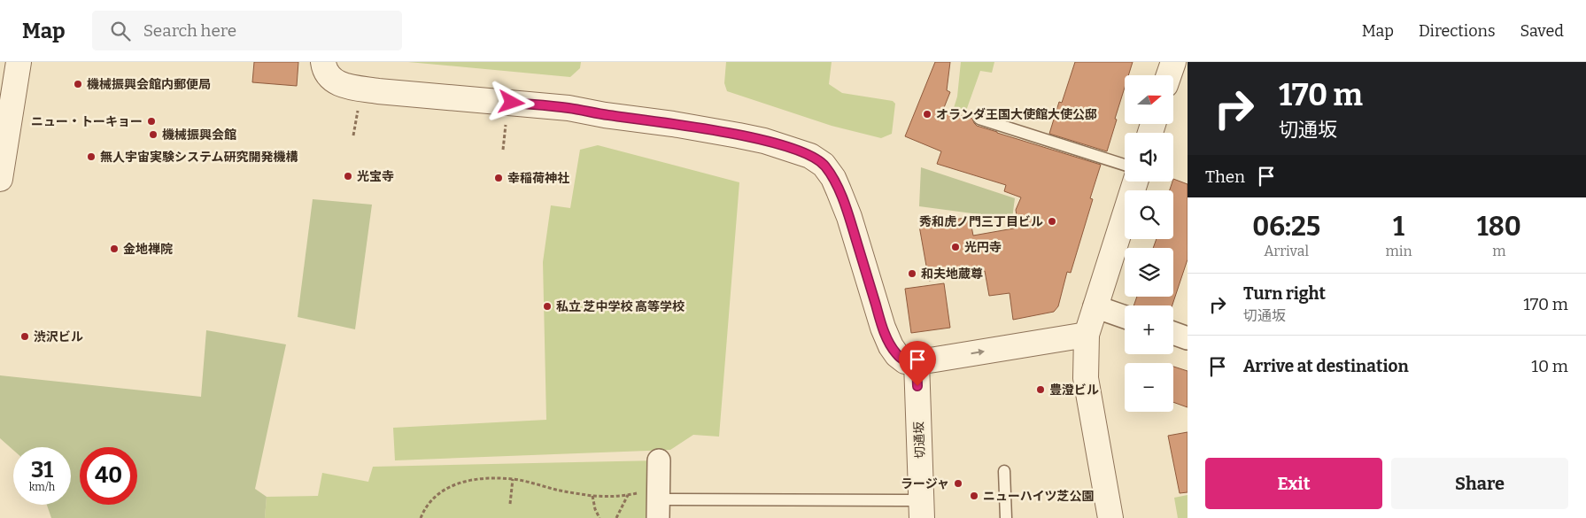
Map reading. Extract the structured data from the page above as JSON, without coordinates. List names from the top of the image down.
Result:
{
  "streets": {
    "street": ["切通坂"]
  },
  "places": [
    "機械振興会館内郵便局",
    "オランダ王国大使館大使公邸",
    "ニュー・トーキョー",
    "機械振興会館",
    "無人宇宙実験システム研究開発機構",
    "光宝寺",
    "幸稲荷神社",
    "秀和虎ノ門三丁目ビル",
    "光円寺",
    "金地禅院",
    "和夫地蔵尊",
    "私立 芝中学校 高等学校",
    "渋沢ビル",
    "豊澄ビル",
    "ラージャ",
    "ニューハイツ芝公園"
  ],
  "north": "right",
  "page": {
    "header": "Map",
    "search": "Search here",
    "nav": ["Map", "Directions", "Saved"],
    "turn": ["170 m", "切通坂"],
    "map_buttons": ["+", "−"],
    "then": "Then",
    "eta": [
      "06:25",
      "Arrival",
      "1",
      "min",
      "180",
      "m"
    ],
    "list": [
      {
        "name": "Turn right",
        "note": "切通坂",
        "value": "170 m"
      },
      {
        "name": "Arrive at destination",
        "value": "10 m"
      }
    ],
    "speed": "31 km/h",
    "limit": "40",
    "buttons": ["Exit", "Share"]
  }
}
